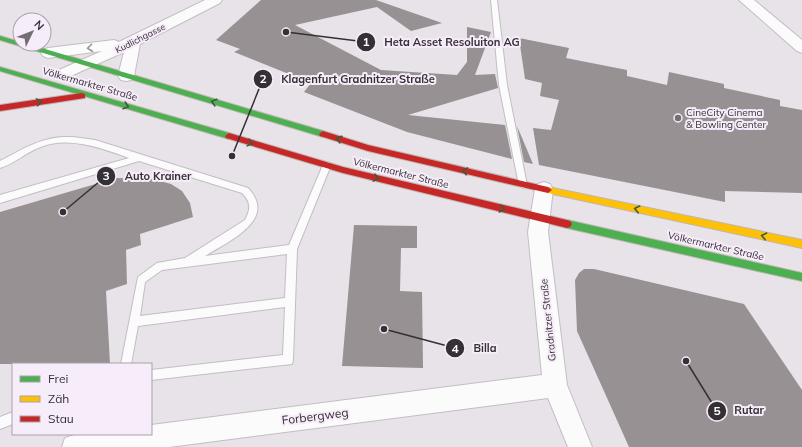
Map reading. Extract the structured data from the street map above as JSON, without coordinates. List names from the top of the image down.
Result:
{
  "streets": {
    "main road": ["Völkermarkter Straße"],
    "street": ["Kudlichgasse", "Gradnitzer Straße", "Forbergweg"]
  },
  "crossings": [
    ["Kudlichgasse", "Völkermarkter Straße"],
    ["Völkermarkter Straße", "Gradnitzer Straße"],
    ["Gradnitzer Straße", "Forbergweg"]
  ],
  "places": [
    "Heta Asset Resoluiton AG",
    "CineCity Cinema & Bowling Center",
    "Klagenfurt Gradnitzer Straße",
    "Auto Krainer",
    "Billa",
    "Rutar"
  ],
  "legend": ["Frei", "Zäh", "Stau"],
  "north": "top right"
}
